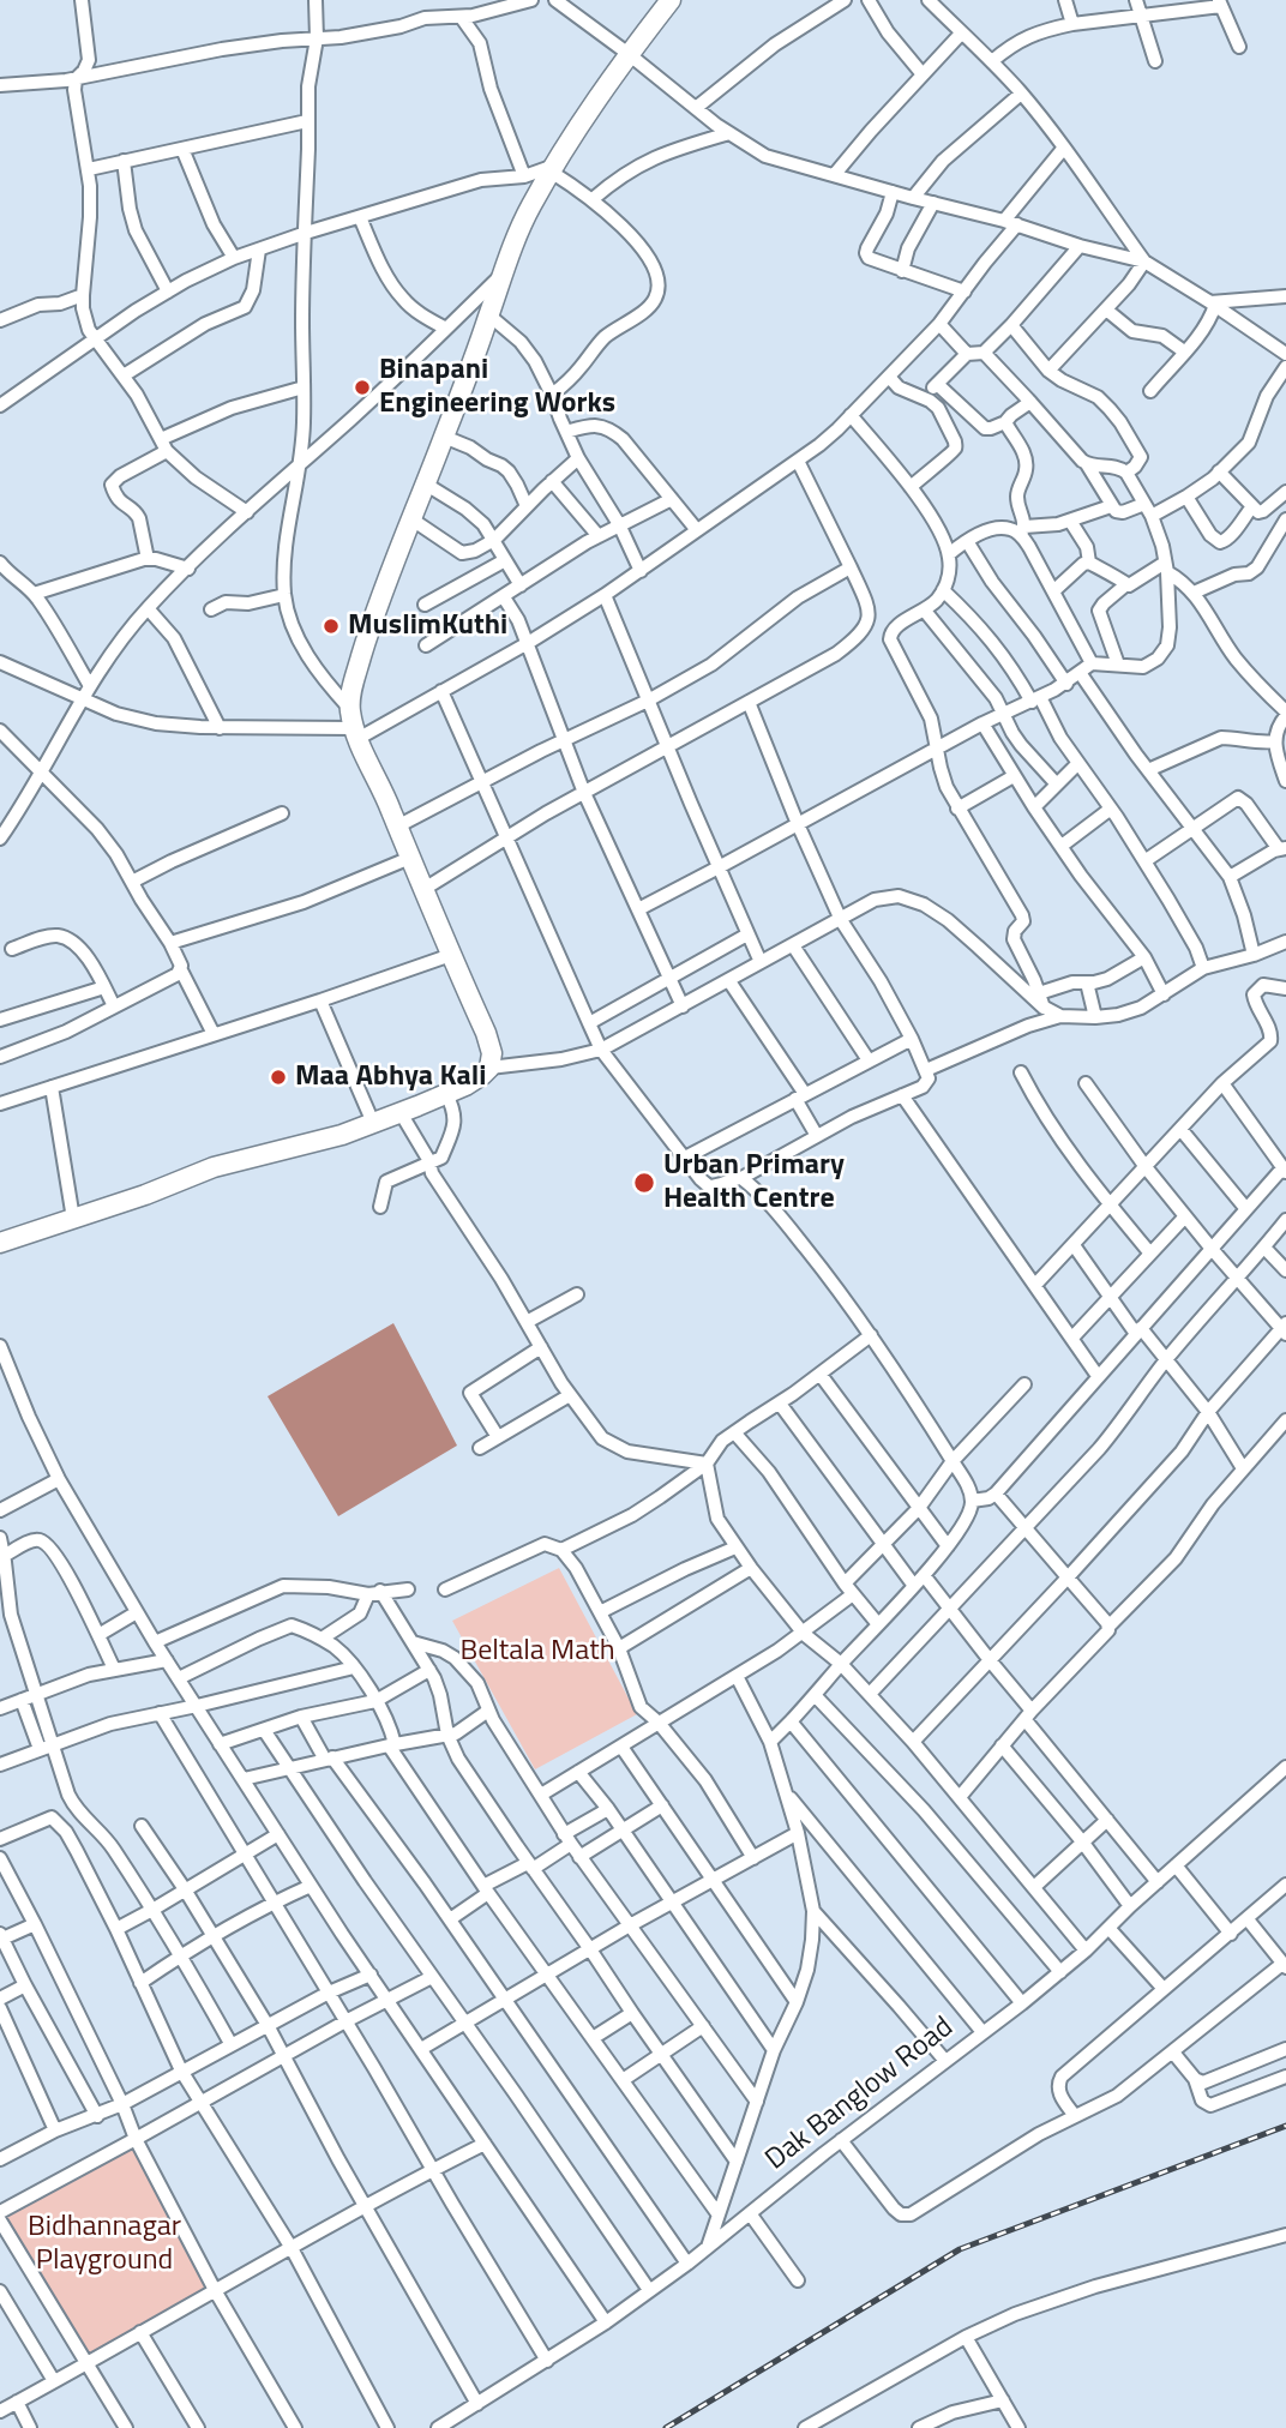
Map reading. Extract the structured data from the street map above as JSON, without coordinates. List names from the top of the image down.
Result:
{
  "streets": {
    "street": ["Dak Banglow Road"]
  },
  "parks": ["Beltala Math", "Bidhannagar Playground"],
  "places": [
    "Binapani Engineering Works",
    "MuslimKuthi",
    "Maa Abhya Kali",
    "Urban Primary Health Centre"
  ]
}
